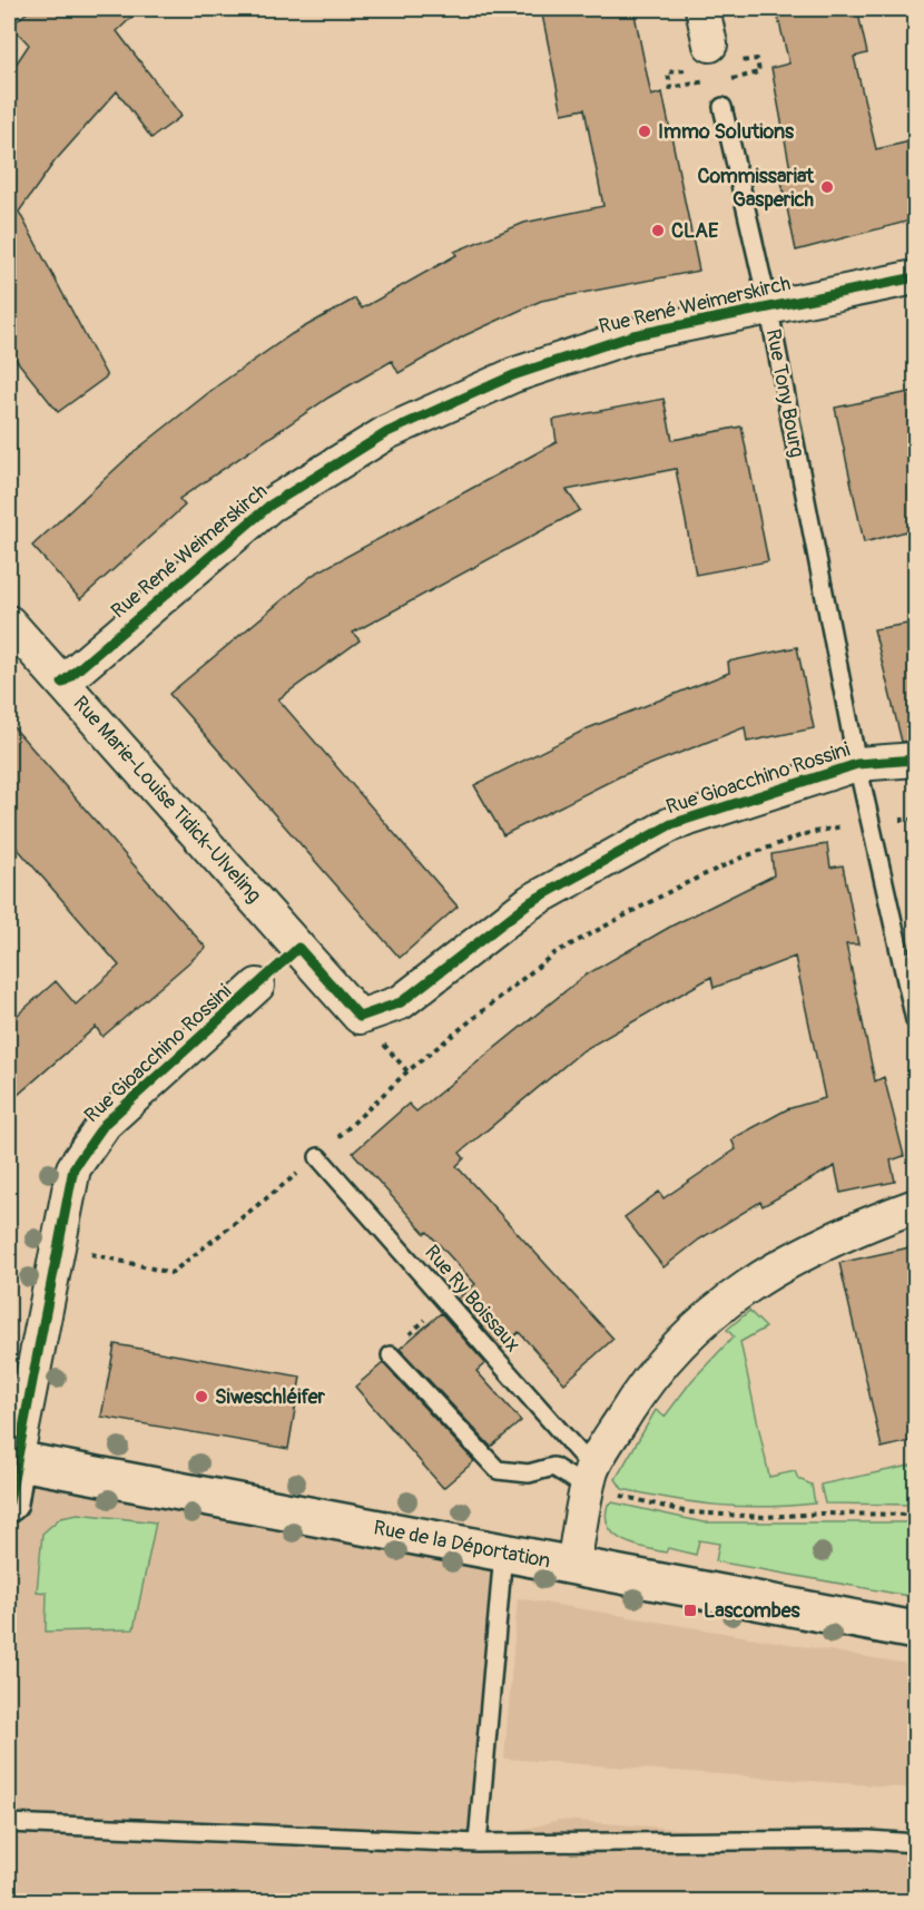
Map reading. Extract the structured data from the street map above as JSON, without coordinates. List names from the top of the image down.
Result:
{
  "streets": {
    "street": [
      "Rue René Weimerskirch",
      "Rue Gioacchino Rossini",
      "Rue Marie-Louise Tidick-Ulveling",
      "Rue de la Déportation"
    ],
    "lane": ["Rue Tony Bourg", "Rue Ry Boissaux"]
  },
  "crossings": [
    ["Rue René Weimerskirch", "Rue Tony Bourg"],
    ["Rue René Weimerskirch", "Rue Marie-Louise Tidick-Ulveling"],
    ["Rue Tony Bourg", "Rue Gioacchino Rossini"],
    ["Rue Gioacchino Rossini", "Rue Marie-Louise Tidick-Ulveling"],
    ["Rue Gioacchino Rossini", "Rue de la Déportation"]
  ],
  "places": {
    "other": [
      "Immo Solutions",
      "Commissariat Gasperich",
      "CLAE",
      "Siweschléifer"
    ],
    "transit": ["Lascombes"]
  }
}
